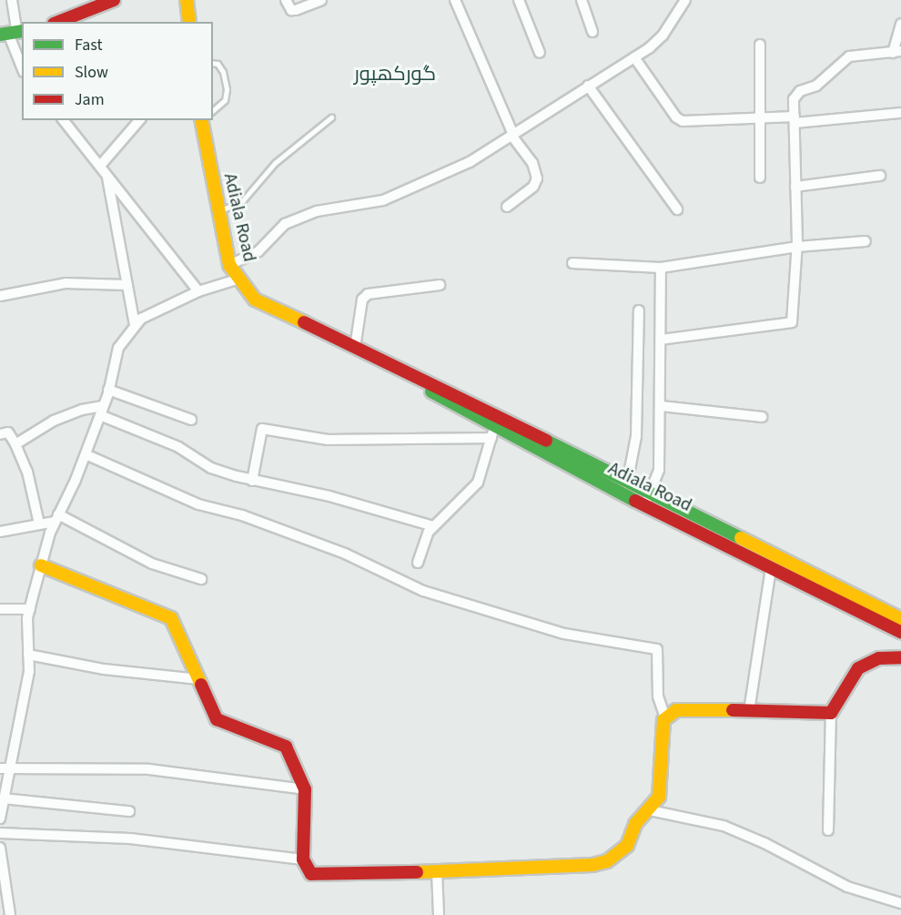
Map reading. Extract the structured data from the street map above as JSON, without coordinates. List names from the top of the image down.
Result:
{
  "streets": {
    "main road": ["Adiala Road"]
  },
  "districts": ["گورکھپور"],
  "legend": ["Fast", "Slow", "Jam"]
}
